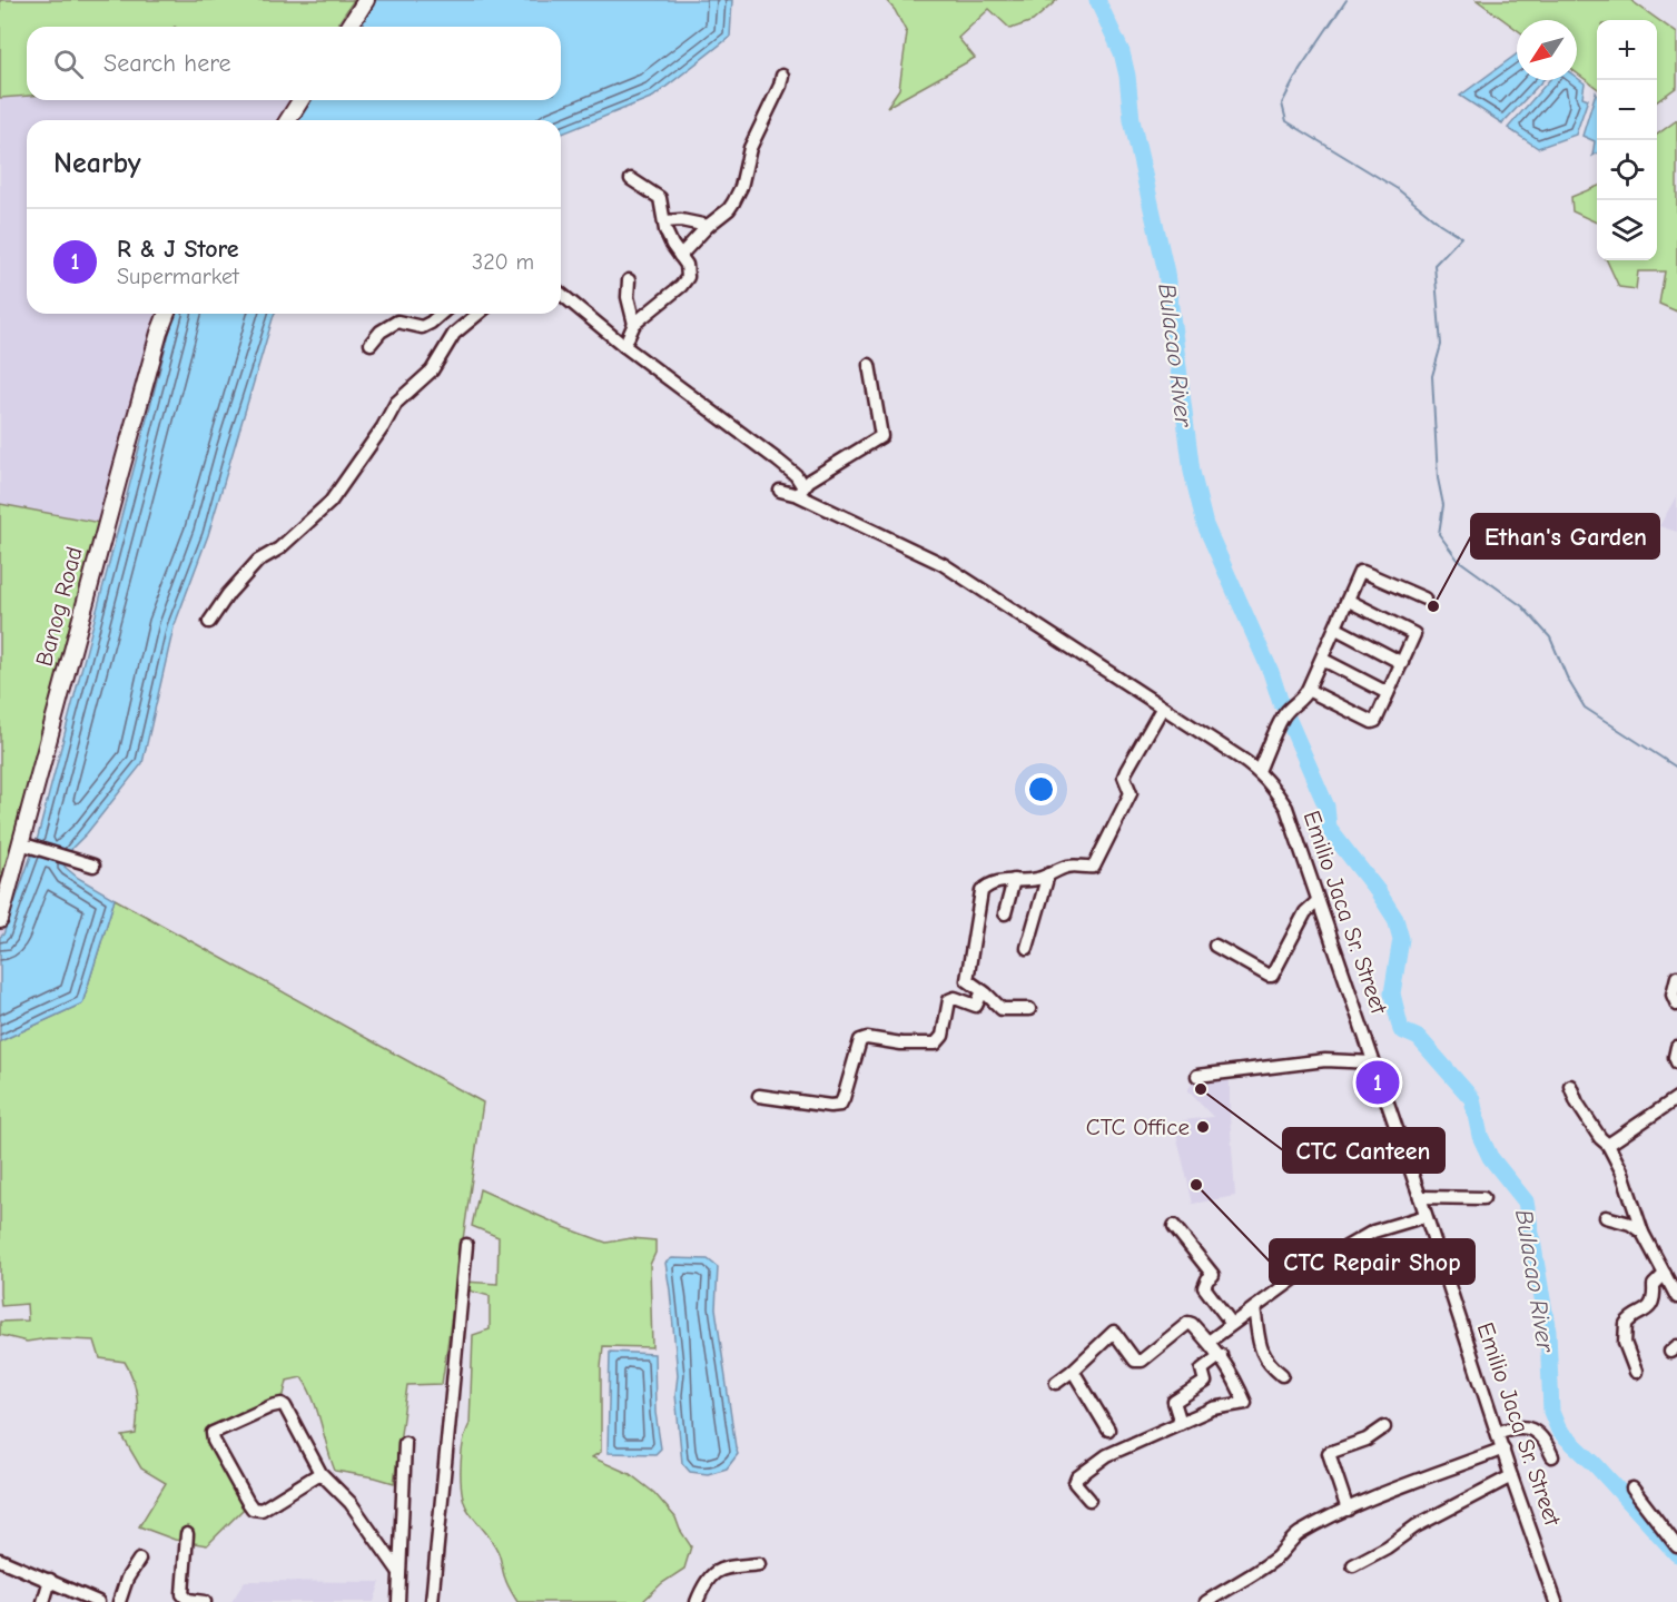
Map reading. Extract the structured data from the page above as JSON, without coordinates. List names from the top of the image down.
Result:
{
  "streets": {
    "street": ["Banog Road", "Emilio Jaca Sr. Street"]
  },
  "water": ["Bulacao River"],
  "places": [
    "Ethan's Garden",
    "CTC Canteen",
    "CTC Office",
    "CTC Repair Shop"
  ],
  "north": "bottom left",
  "page": {
    "map_buttons": ["+", "−"],
    "search": "Search here",
    "heading": "Nearby",
    "list": [
      {
        "mark": "1",
        "name": "R & J Store",
        "note": "Supermarket",
        "value": "320 m"
      }
    ],
    "pins": "1"
  }
}
